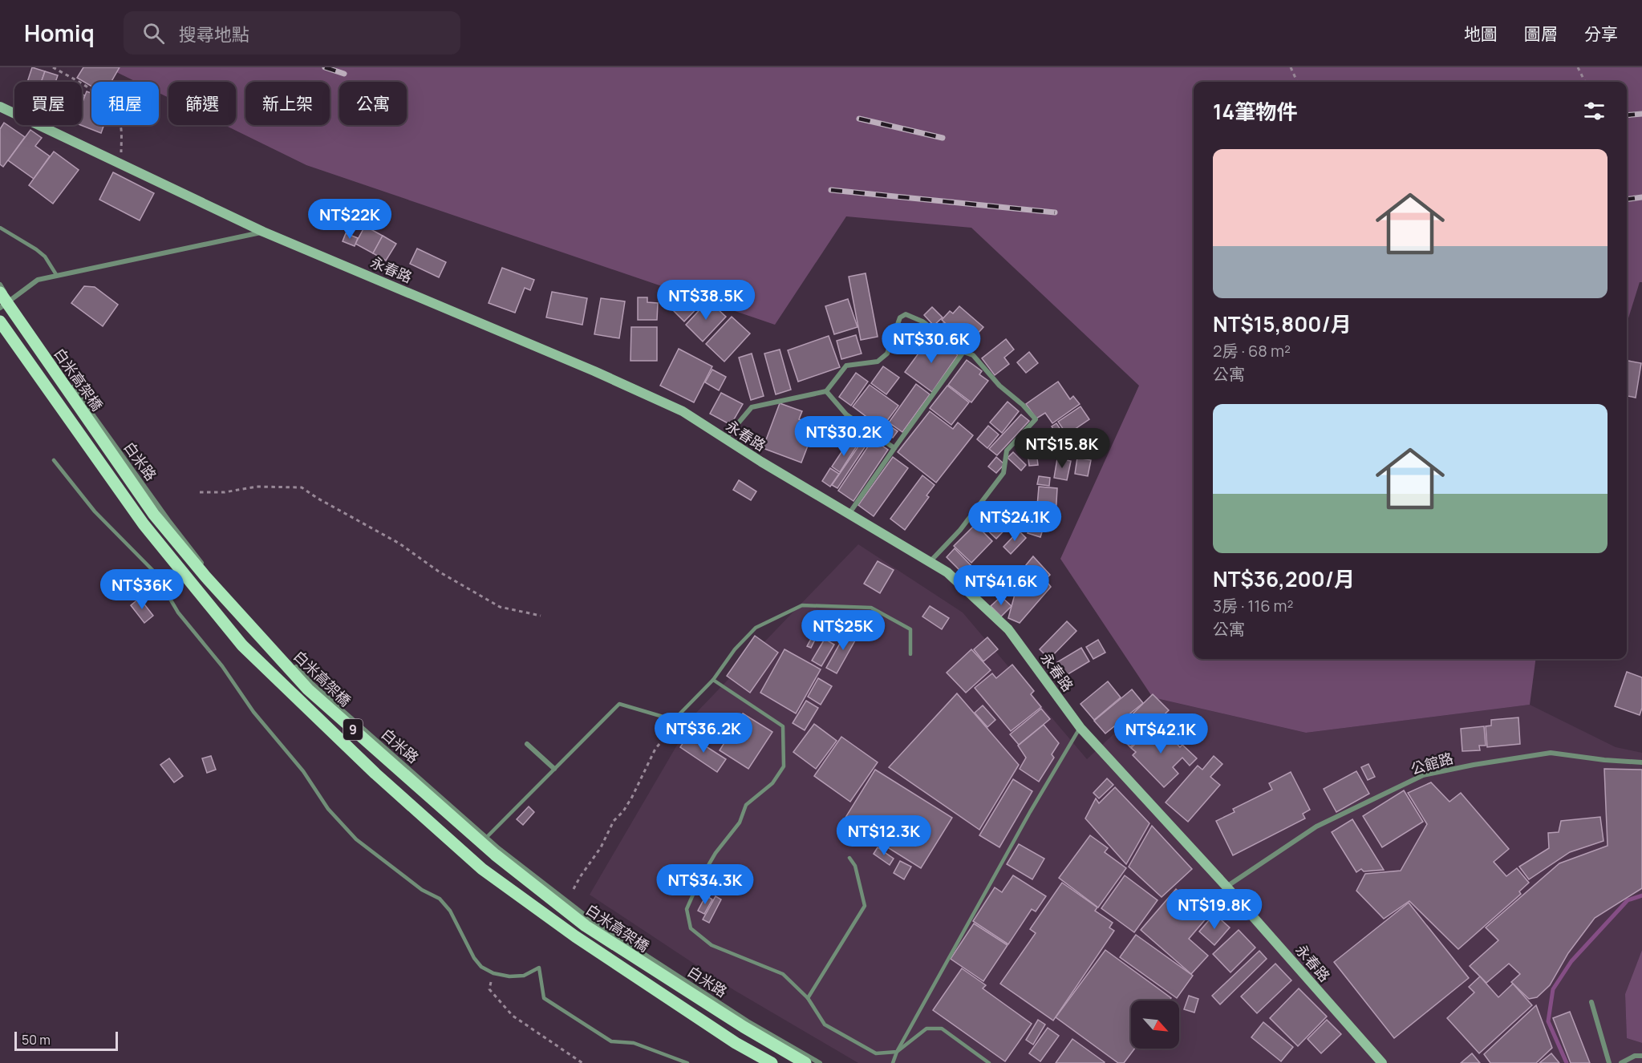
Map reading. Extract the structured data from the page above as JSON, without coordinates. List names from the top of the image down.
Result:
{
  "streets": {
    "main road": ["白米高架橋", "9"],
    "street": ["永春路", "白米路", "公館路"]
  },
  "crossings": [
    ["永春路", "公館路"],
    ["白米高架橋", "白米路"]
  ],
  "scale_bar": "50 m",
  "north": "bottom right",
  "page": {
    "header": "Homiq",
    "search": "搜尋地點",
    "nav": ["地圖", "圖層", "分享"],
    "chip": [
      "買屋",
      "租屋",
      "篩選",
      "新上架",
      "公寓"
    ],
    "heading": "14筆物件",
    "list": [
      {
        "name": "NT$15,800/月",
        "note": "2房 · 68 m² · 公寓"
      },
      {
        "name": "NT$36,200/月",
        "note": "3房 · 116 m² · 公寓"
      }
    ],
    "price": [
      "NT$22K",
      "NT$38.5K",
      "NT$30.6K",
      "NT$30.2K",
      "NT$15.8K",
      "NT$24.1K",
      "NT$41.6K",
      "NT$36K",
      "NT$25K",
      "NT$36.2K",
      "NT$42.1K",
      "NT$12.3K",
      "NT$34.3K",
      "NT$19.8K"
    ],
    "scale": "50 m"
  }
}
